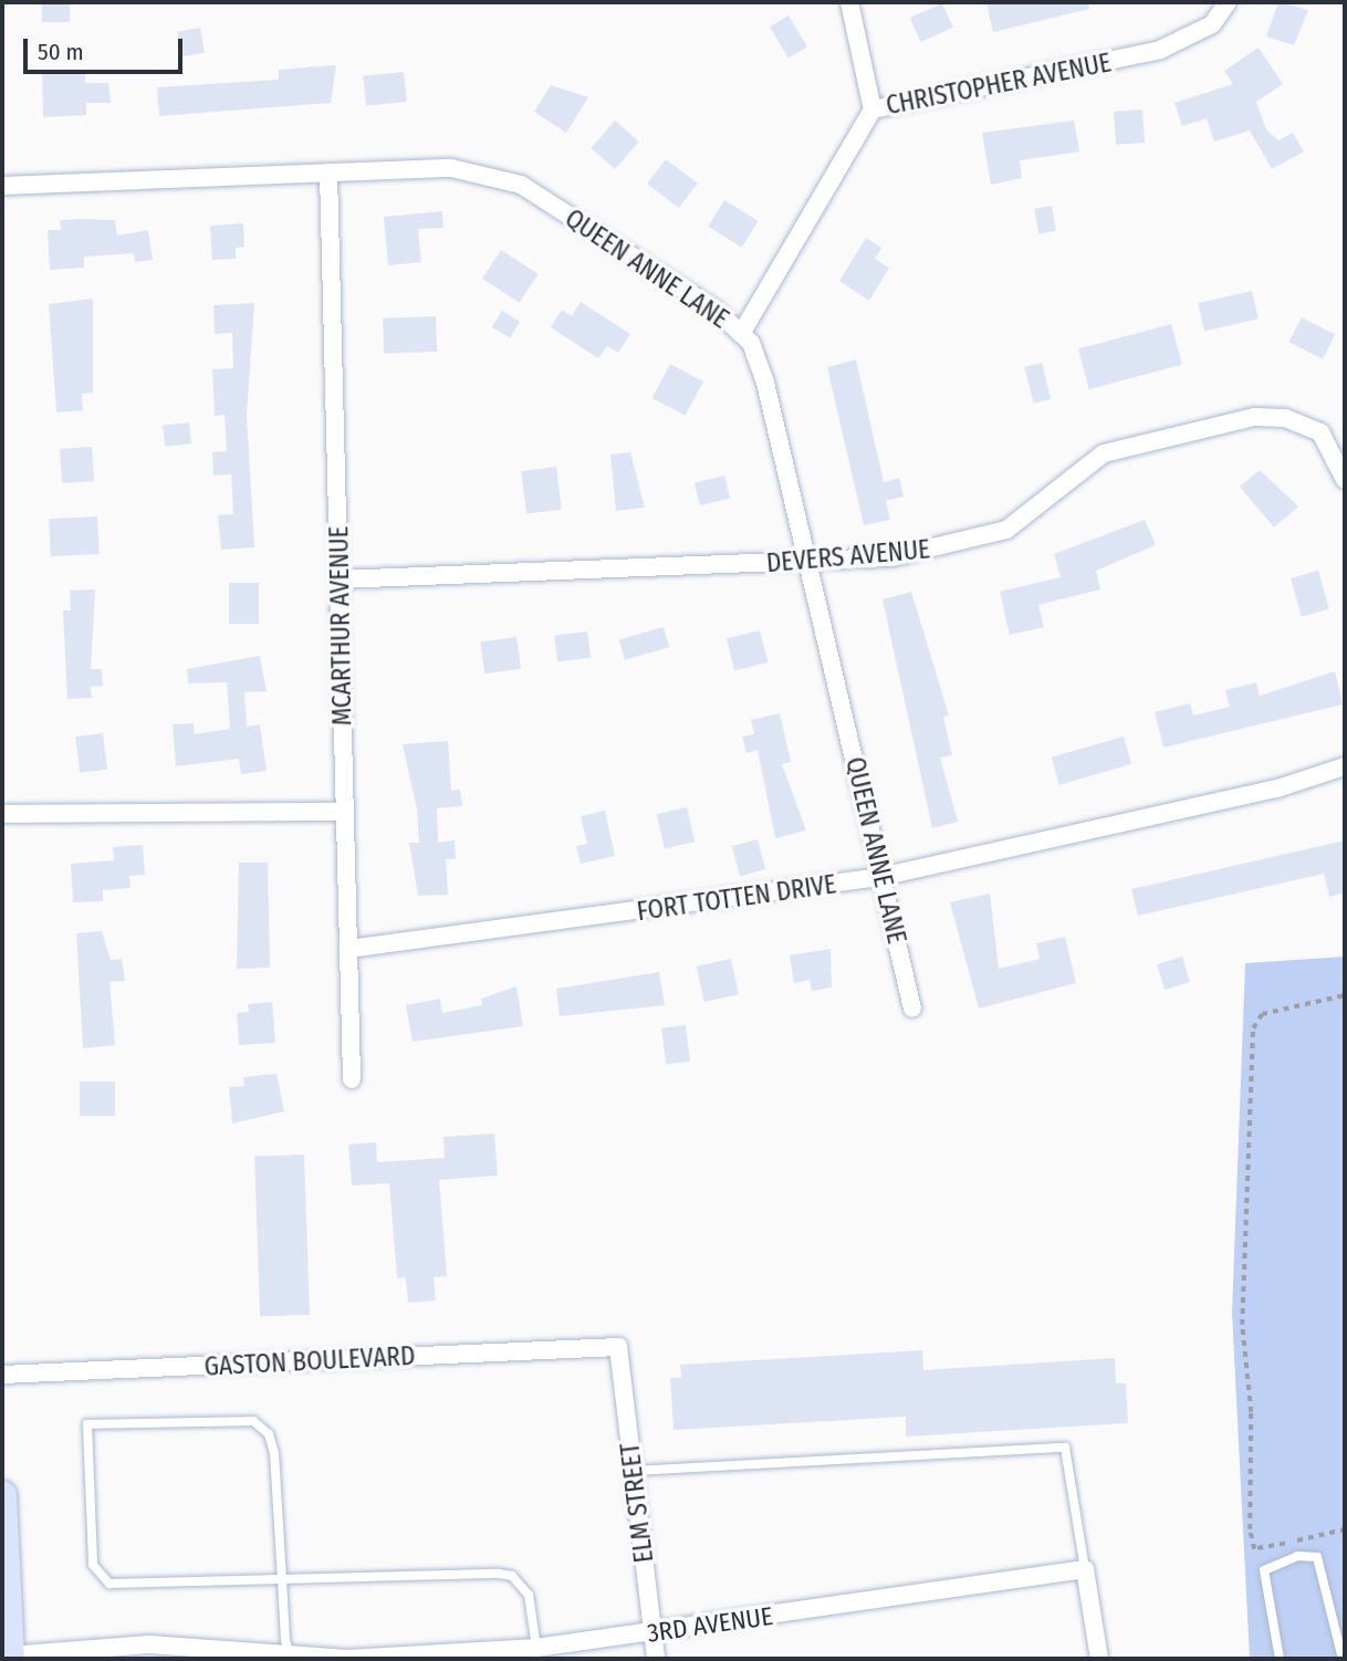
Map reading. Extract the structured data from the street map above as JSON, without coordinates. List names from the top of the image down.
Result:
{
  "streets": {
    "street": [
      "CHRISTOPHER AVENUE",
      "QUEEN ANNE LANE",
      "DEVERS AVENUE",
      "MCARTHUR AVENUE",
      "FORT TOTTEN DRIVE",
      "GASTON BOULEVARD",
      "ELM STREET",
      "3RD AVENUE"
    ]
  },
  "crossings": [
    ["CHRISTOPHER AVENUE", "QUEEN ANNE LANE"],
    ["QUEEN ANNE LANE", "DEVERS AVENUE"],
    ["QUEEN ANNE LANE", "MCARTHUR AVENUE"],
    ["QUEEN ANNE LANE", "FORT TOTTEN DRIVE"],
    ["DEVERS AVENUE", "MCARTHUR AVENUE"],
    ["MCARTHUR AVENUE", "FORT TOTTEN DRIVE"],
    ["GASTON BOULEVARD", "ELM STREET"],
    ["ELM STREET", "3RD AVENUE"]
  ],
  "scale_bar": "50 m"
}
